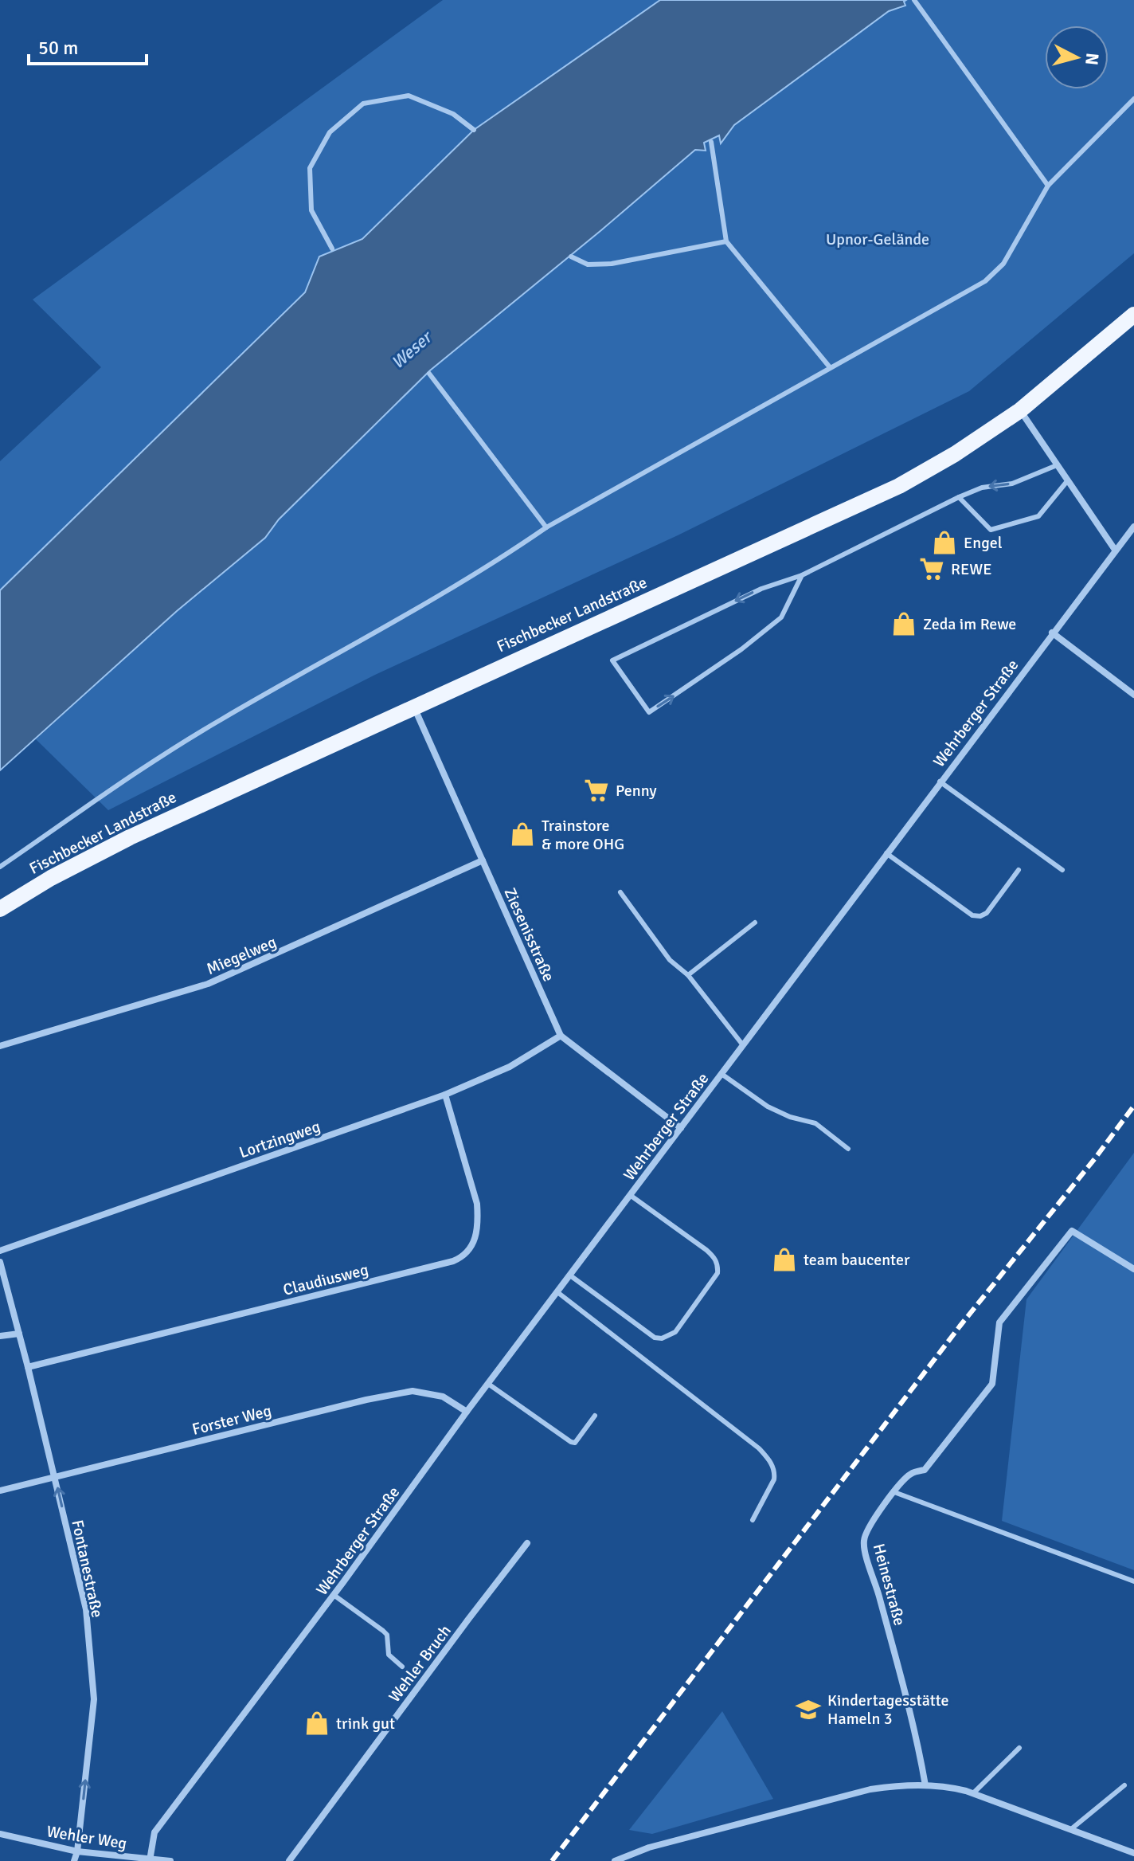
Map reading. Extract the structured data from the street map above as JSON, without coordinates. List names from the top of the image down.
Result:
{
  "streets": {
    "main road": ["Fischbecker Landstraße"],
    "street": [
      "Wehrberger Straße",
      "Ziesenisstraße",
      "Miegelweg",
      "Lortzingweg",
      "Claudiusweg",
      "Forster Weg",
      "Fontanestraße",
      "Heinestraße",
      "Wehler Bruch",
      "Wehler Weg"
    ]
  },
  "crossings": [
    ["Fischbecker Landstraße", "Ziesenisstraße"],
    ["Wehrberger Straße", "Ziesenisstraße"],
    ["Wehrberger Straße", "Forster Weg"],
    ["Wehrberger Straße", "Wehler Weg"],
    ["Ziesenisstraße", "Miegelweg"],
    ["Ziesenisstraße", "Lortzingweg"],
    ["Lortzingweg", "Claudiusweg"],
    ["Claudiusweg", "Fontanestraße"],
    ["Forster Weg", "Fontanestraße"],
    ["Fontanestraße", "Wehler Weg"]
  ],
  "one_way": ["Fontanestraße"],
  "water": ["Weser"],
  "parks": ["Upnor-Gelände"],
  "places": {
    "shop": [
      "Engel",
      "Zeda im Rewe",
      "Trainstore & more OHG",
      "team baucenter",
      "trink gut"
    ],
    "supermarket": ["REWE", "Penny"],
    "school or university": ["Kindertagesstätte Hameln 3"]
  },
  "scale_bar": "50 m",
  "north": "right"
}
